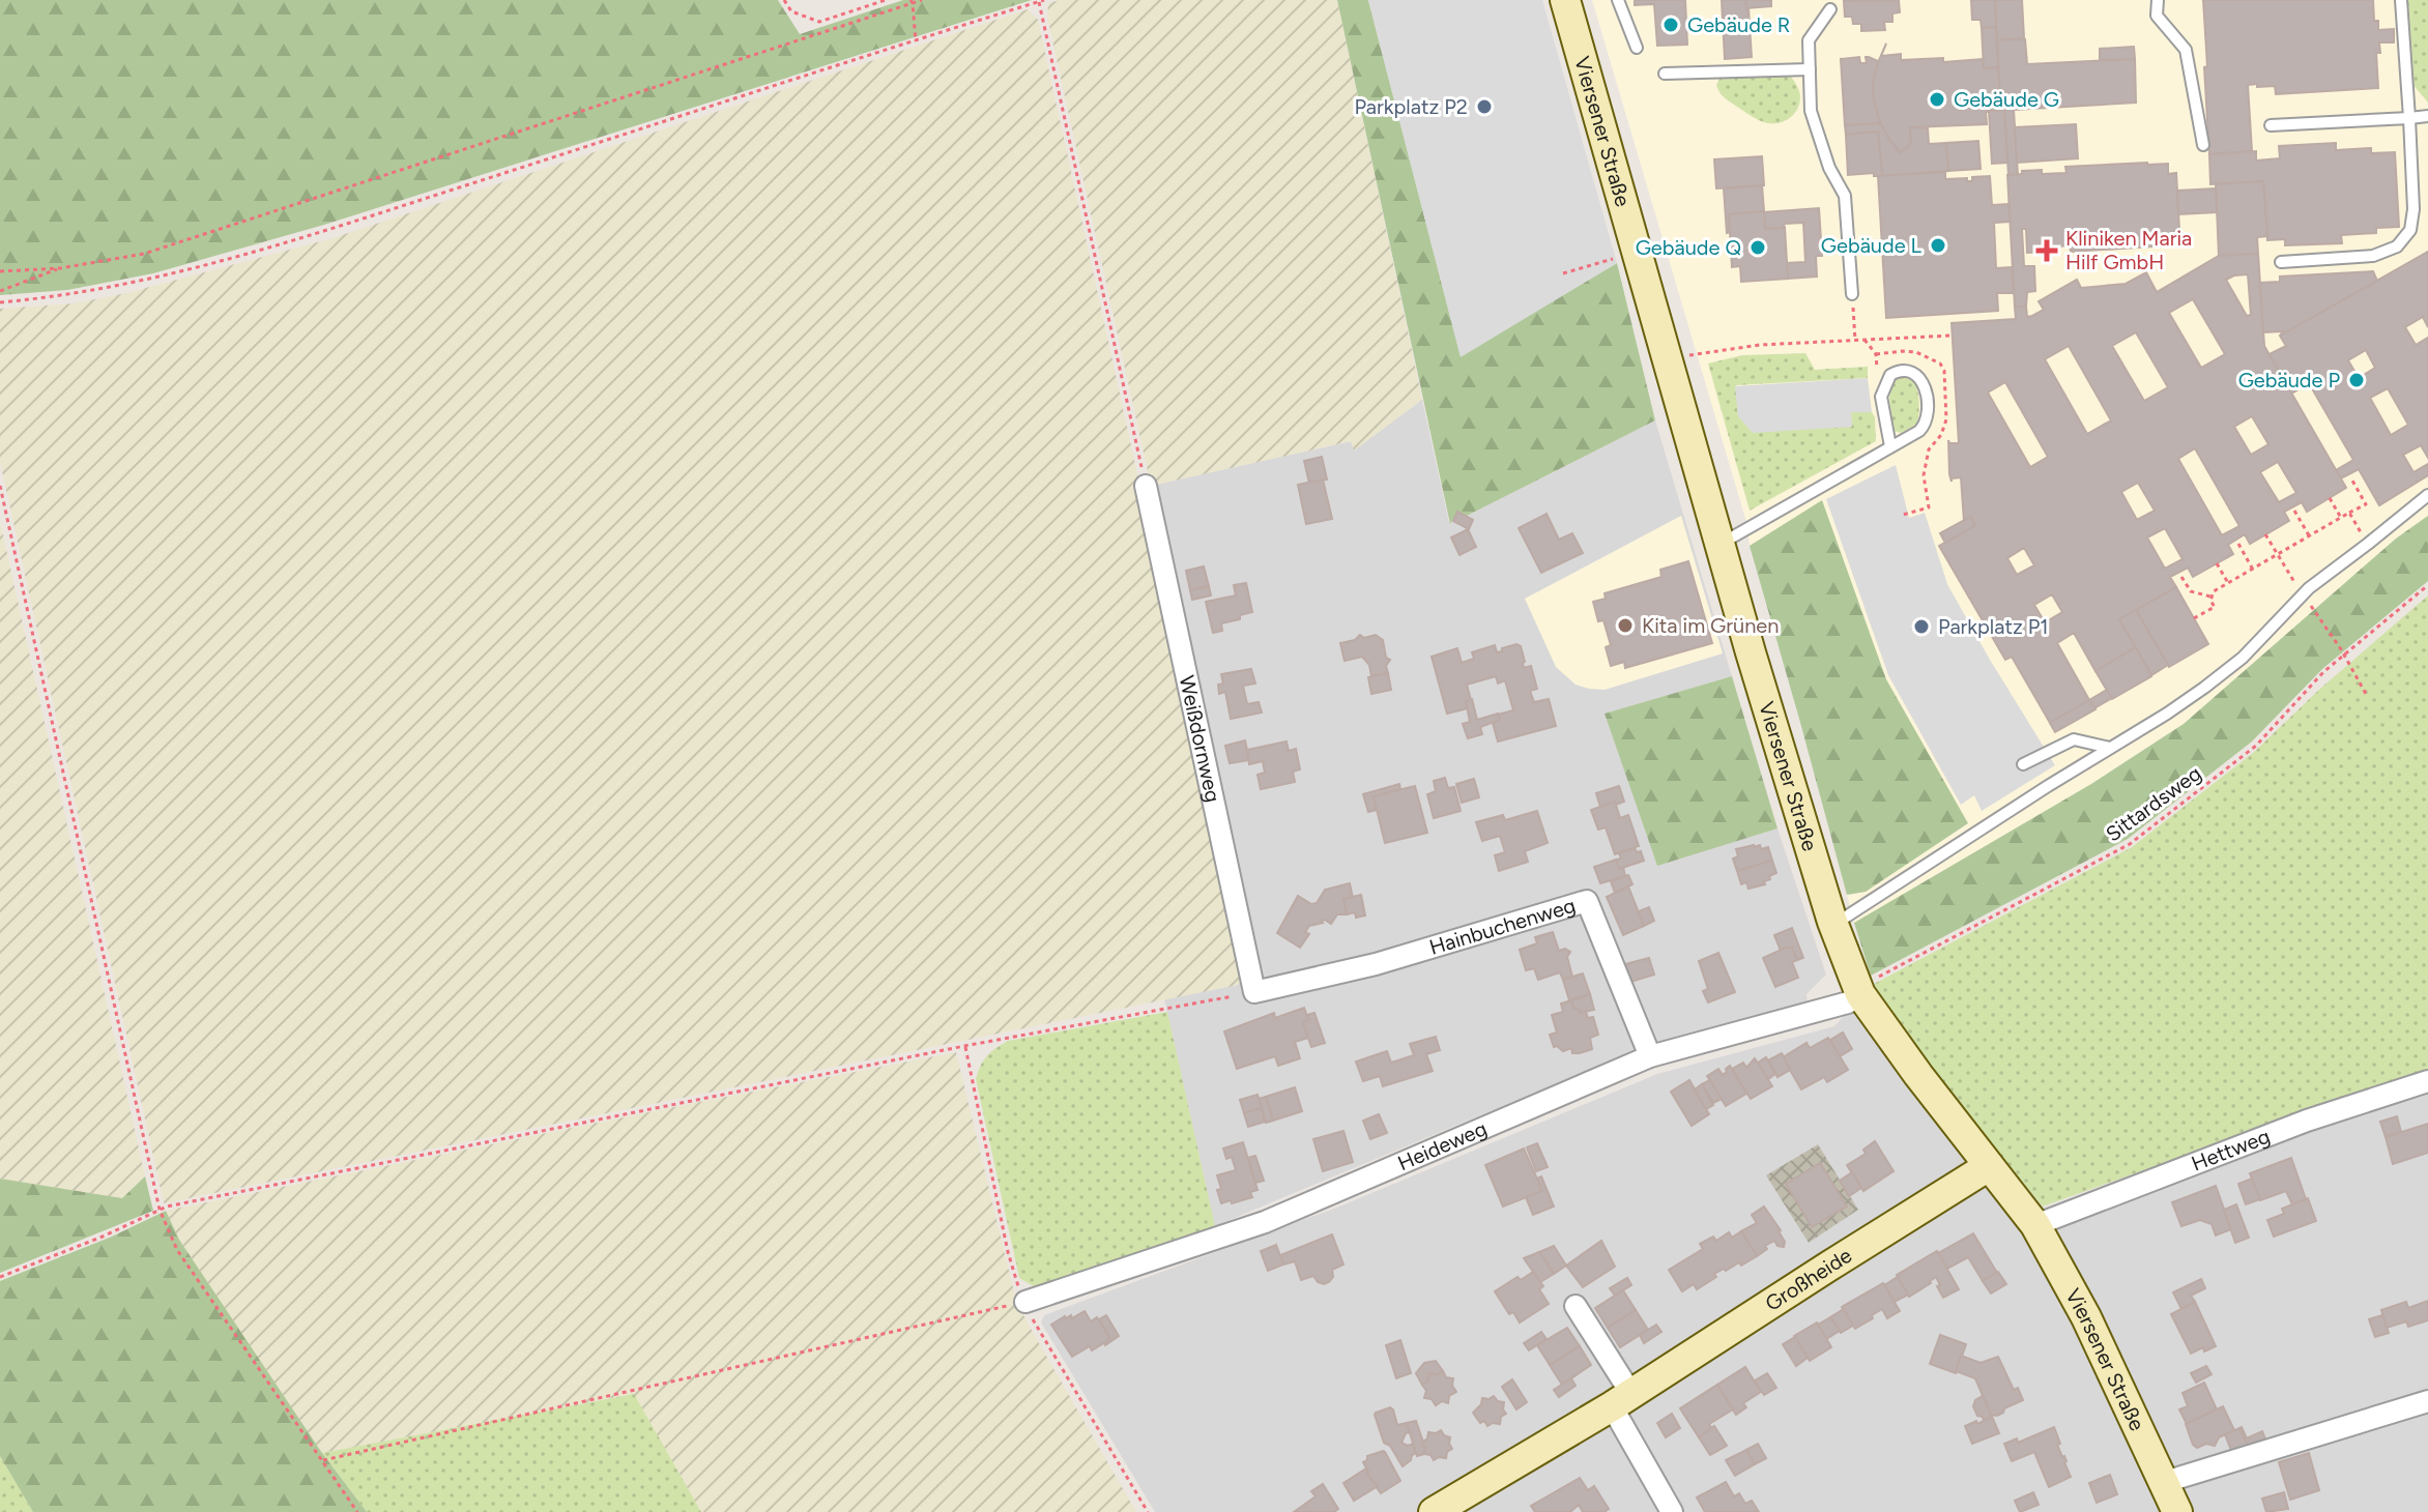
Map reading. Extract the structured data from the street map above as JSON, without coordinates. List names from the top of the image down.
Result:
{
  "streets": {
    "main road": ["Viersener Straße", "Großheide"],
    "street": [
      "Weißdornweg",
      "Hainbuchenweg",
      "Heideweg",
      "Hettweg"
    ],
    "path": ["Sittardsweg"]
  },
  "crossings": [
    ["Viersener Straße", "Sittardsweg"],
    ["Viersener Straße", "Heideweg"],
    ["Viersener Straße", "Hettweg"],
    ["Viersener Straße", "Großheide"],
    ["Weißdornweg", "Hainbuchenweg"],
    ["Sittardsweg", "Heideweg"],
    ["Hainbuchenweg", "Heideweg"]
  ],
  "places": {
    "other": [
      "Gebäude R",
      "Gebäude G",
      "Parkplatz P2",
      "Gebäude L",
      "Gebäude Q",
      "Gebäude P",
      "Kita im Grünen",
      "Parkplatz P1"
    ],
    "health": ["Kliniken Maria Hilf GmbH"]
  }
}
